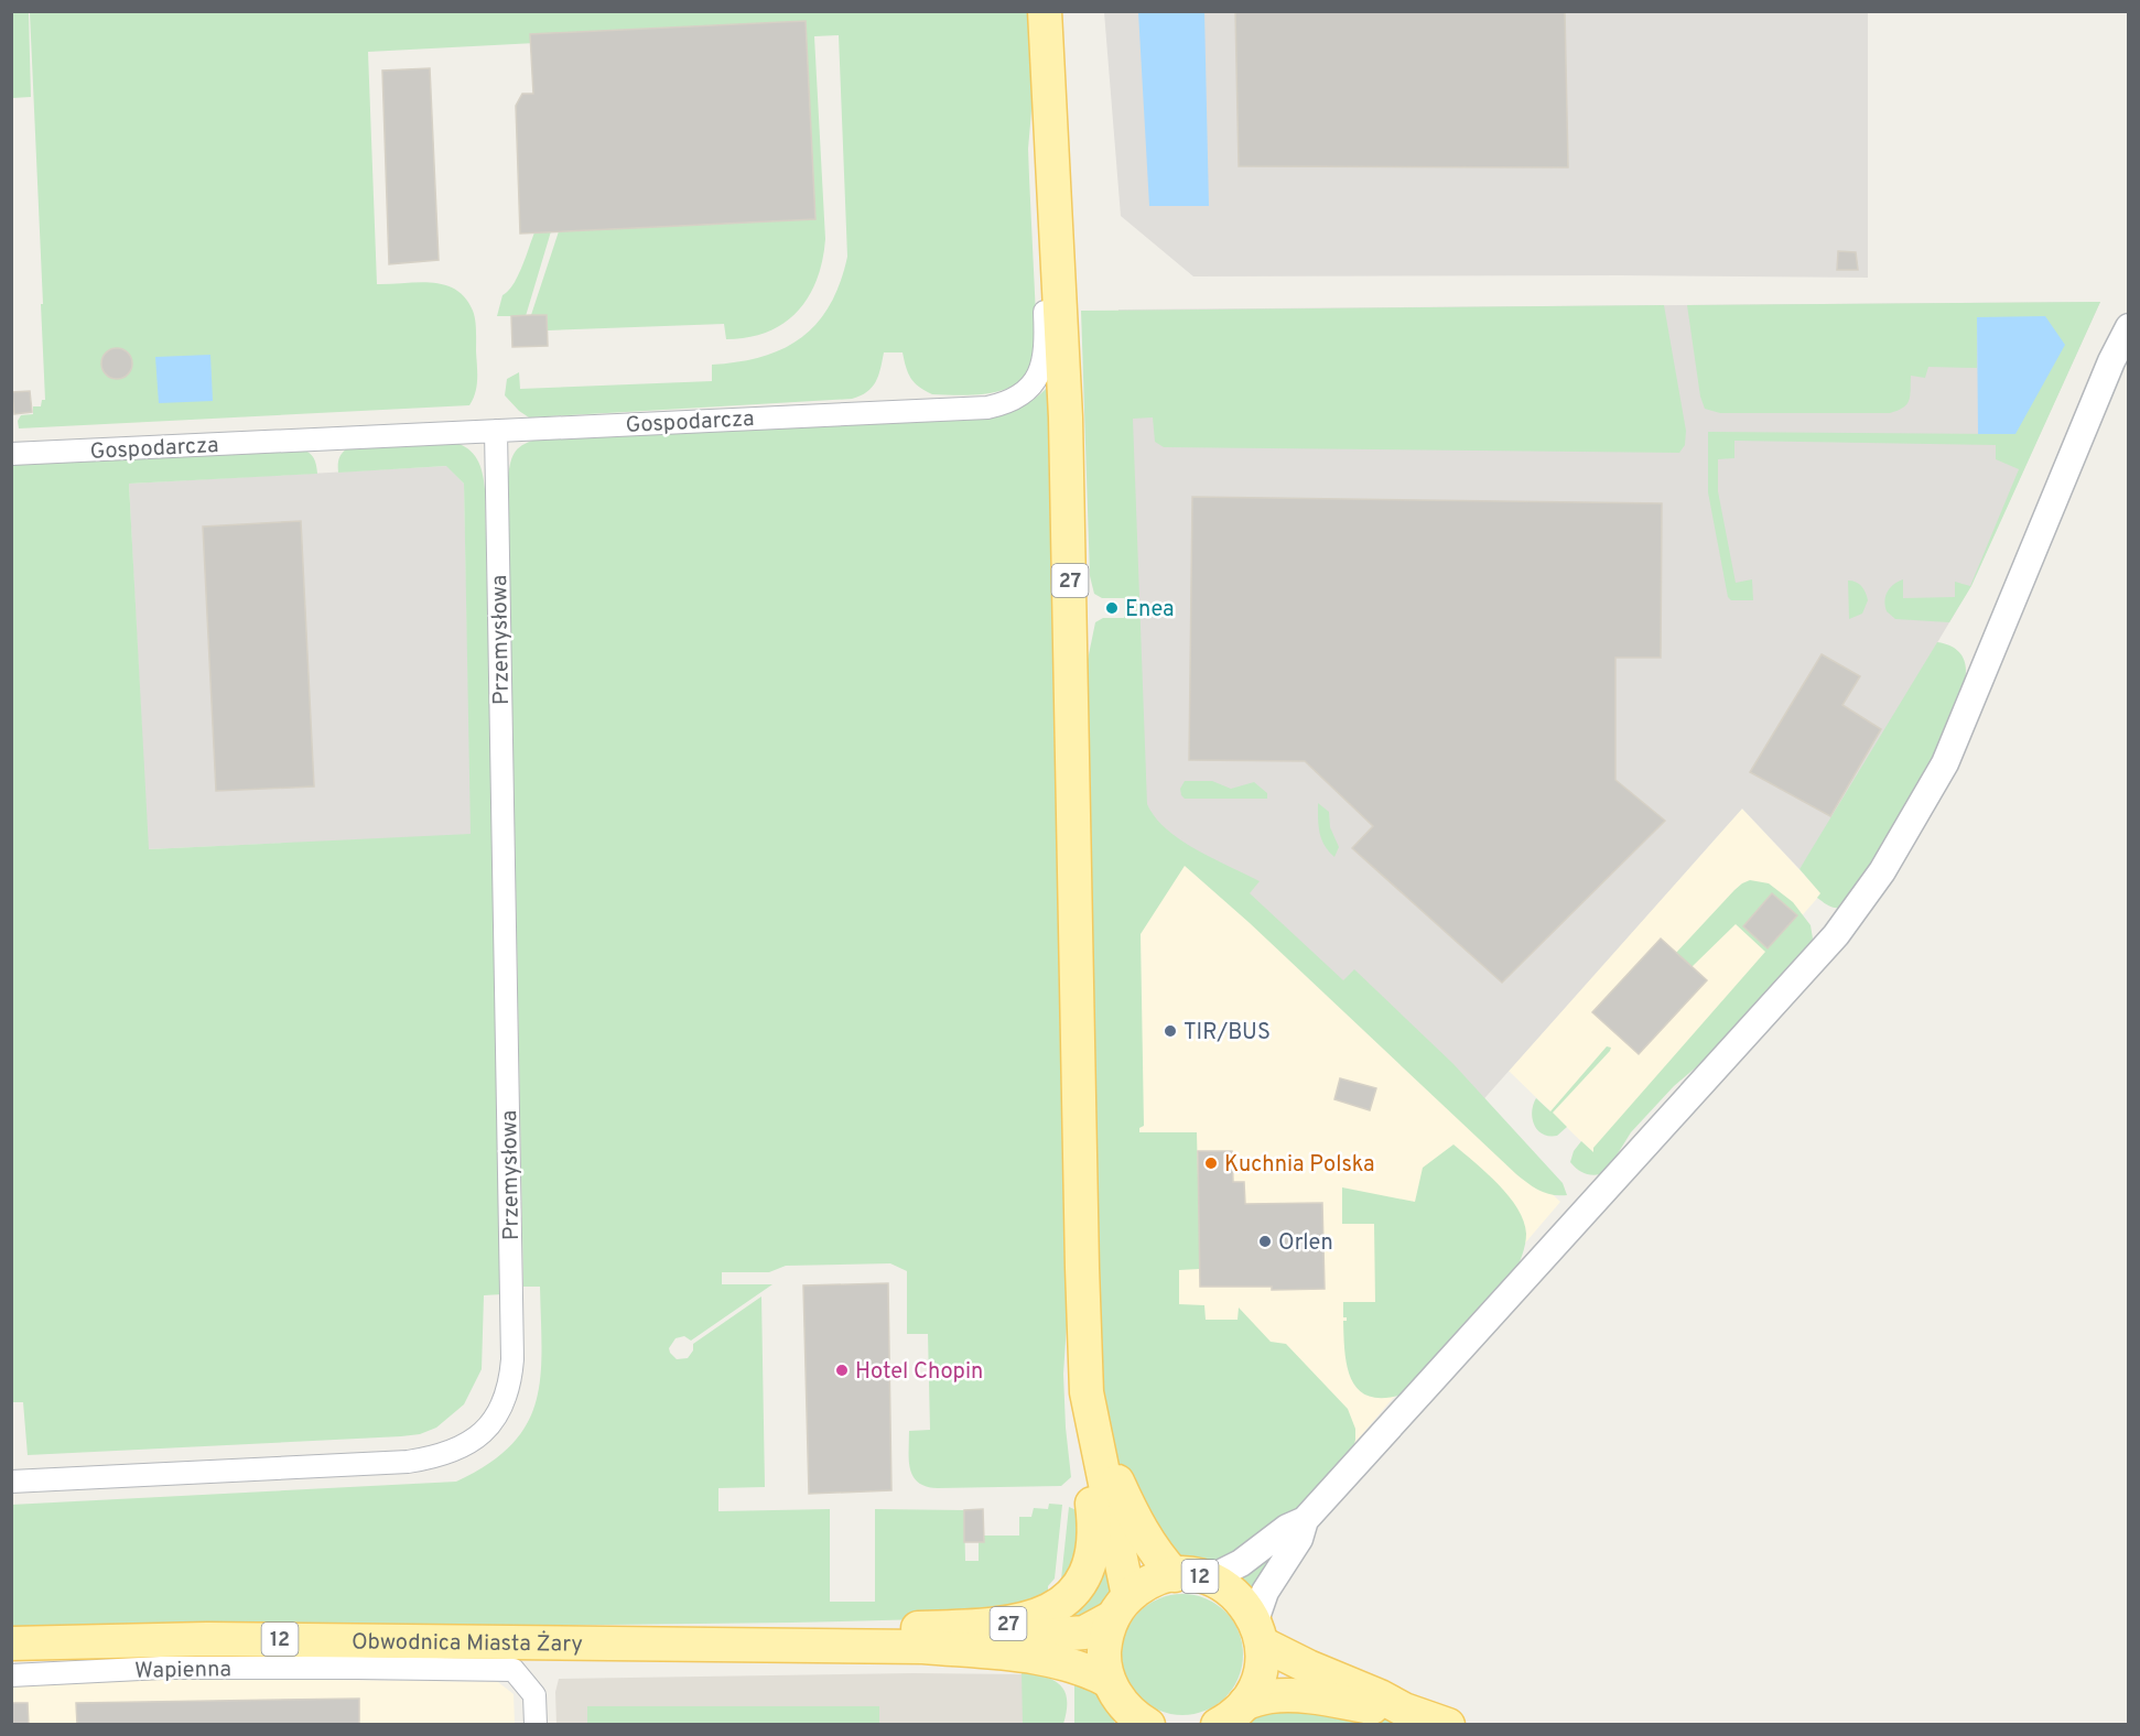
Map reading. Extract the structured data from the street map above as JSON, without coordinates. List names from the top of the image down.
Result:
{
  "streets": {
    "main road": ["27", "12", "Obwodnica Miasta Żary"],
    "street": ["Gospodarcza", "Przemysłowa", "Wapienna"]
  },
  "crossings": [
    ["Gospodarcza", "27"],
    ["Gospodarcza", "Przemysłowa"],
    ["27", "12"],
    ["27", "Obwodnica Miasta Żary"],
    ["12", "Obwodnica Miasta Żary"]
  ],
  "places": [
    "Enea",
    "TIR/BUS",
    "Kuchnia Polska",
    "Orlen",
    "Hotel Chopin"
  ]
}
